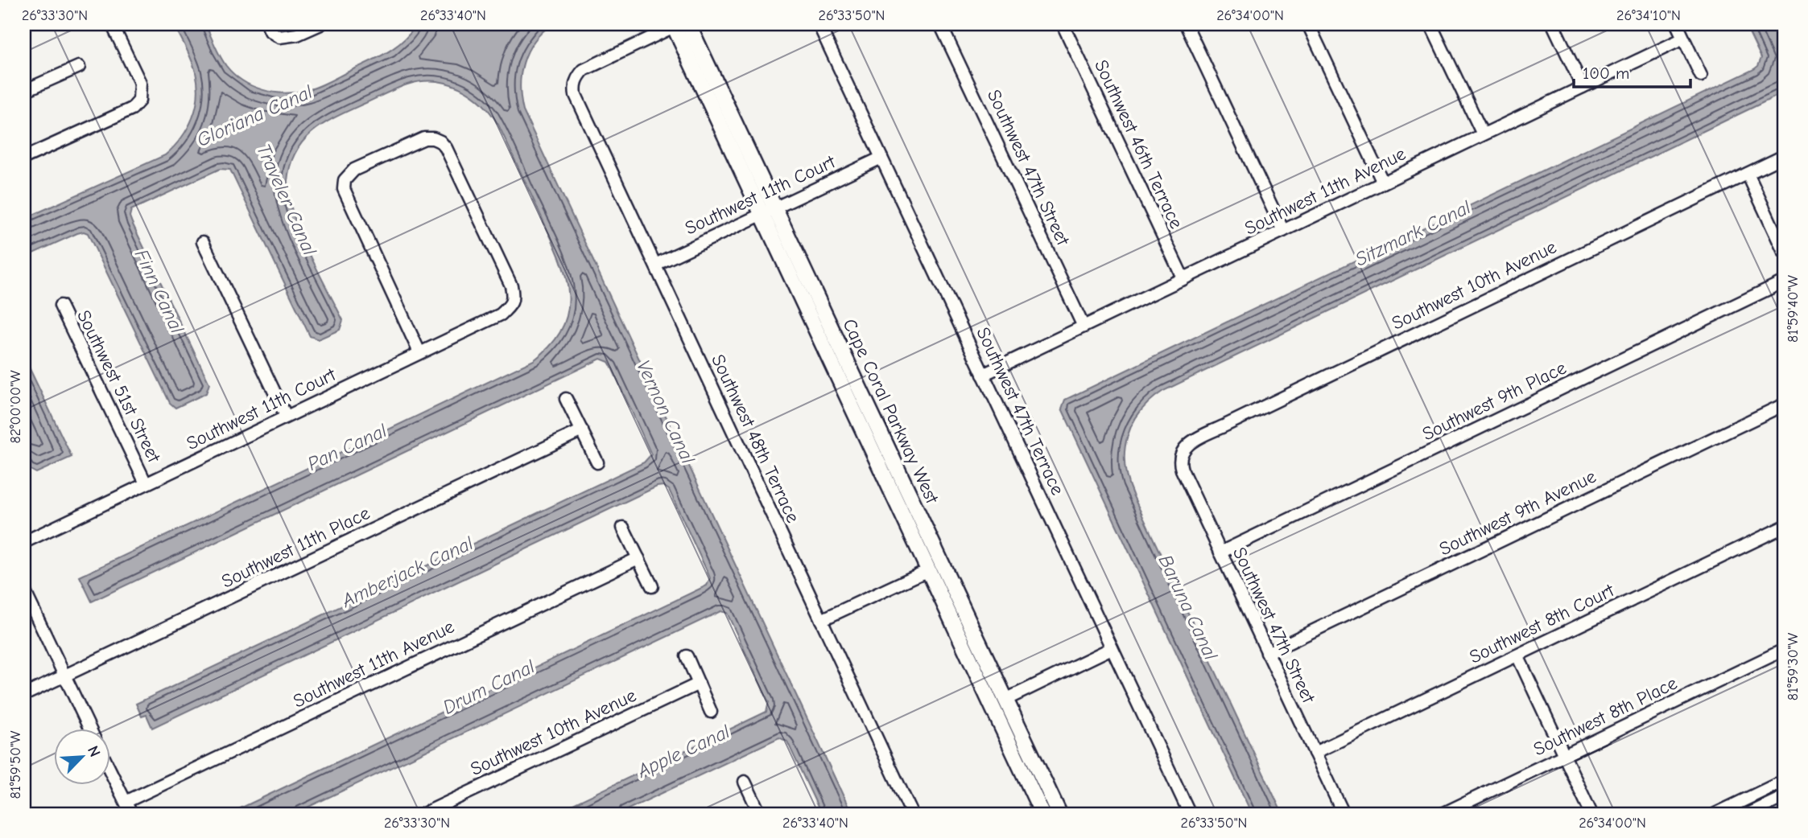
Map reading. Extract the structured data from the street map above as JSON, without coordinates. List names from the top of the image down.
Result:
{
  "streets": {
    "main road": ["Cape Coral Parkway West"],
    "street": [
      "Southwest 46th Terrace",
      "Southwest 47th Street",
      "Southwest 11th Avenue",
      "Southwest 11th Court",
      "Southwest 10th Avenue",
      "Southwest 51st Street",
      "Southwest 9th Place",
      "Southwest 47th Terrace",
      "Southwest 48th Terrace",
      "Southwest 9th Avenue",
      "Southwest 11th Place",
      "Southwest 8th Court",
      "Southwest 8th Place"
    ]
  },
  "crossings": [
    ["Southwest 46th Terrace", "Southwest 11th Avenue"],
    ["Southwest 47th Street", "Southwest 11th Avenue"],
    ["Southwest 47th Street", "Southwest 10th Avenue"],
    ["Southwest 47th Street", "Southwest 9th Place"],
    ["Southwest 47th Street", "Southwest 9th Avenue"],
    ["Southwest 47th Street", "Southwest 8th Court"],
    ["Southwest 11th Avenue", "Southwest 47th Terrace"],
    ["Southwest 11th Court", "Southwest 51st Street"],
    ["Southwest 11th Court", "Cape Coral Parkway West"],
    ["Southwest 11th Court", "Southwest 47th Terrace"],
    ["Southwest 11th Court", "Southwest 48th Terrace"],
    ["Cape Coral Parkway West", "Southwest 48th Terrace"]
  ],
  "water": [
    "Gloriana Canal",
    "Traveler Canal",
    "Sitzmark Canal",
    "Finn Canal",
    "Vernon Canal",
    "Pan Canal",
    "Amberjack Canal",
    "Baruna Canal",
    "Drum Canal",
    "Apple Canal"
  ],
  "scale_bar": "100 m",
  "north": "top right",
  "coordinates": [
    "26°33'30\"N",
    "26°33'40\"N",
    "26°33'50\"N",
    "26°34'00\"N",
    "26°34'10\"N",
    "81°59'40\"W",
    "82°00'00\"W",
    "81°59'30\"W",
    "81°59'50\"W"
  ]
}
